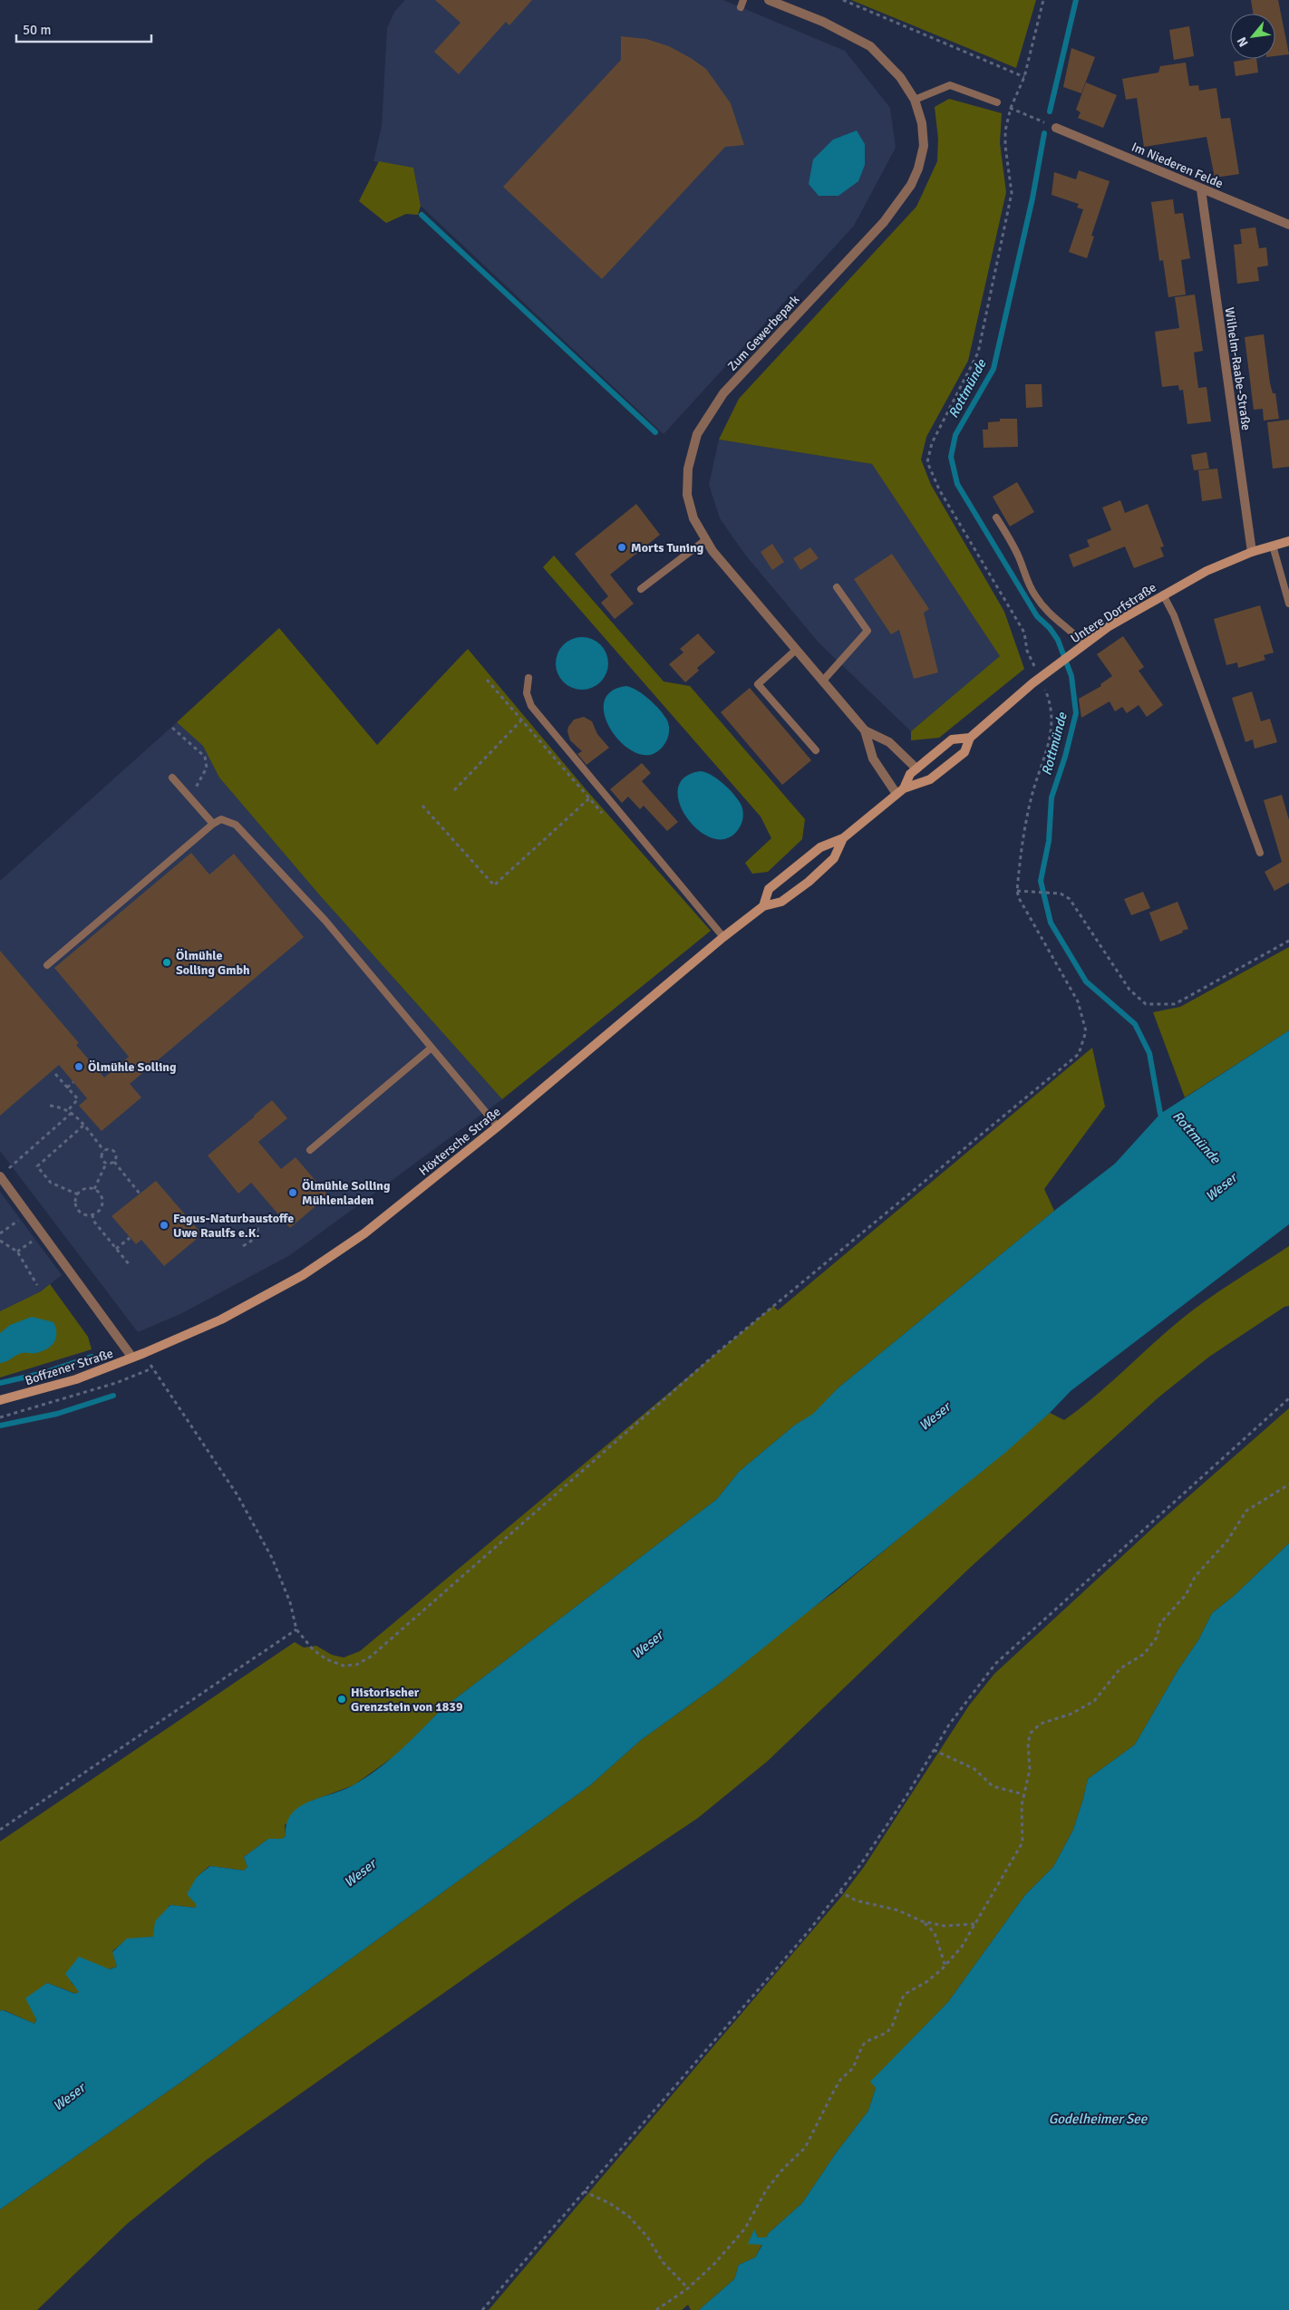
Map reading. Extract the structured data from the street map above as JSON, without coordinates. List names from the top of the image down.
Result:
{
  "streets": {
    "street": [
      "Im Niederen Felde",
      "Zum Gewerbepark",
      "Wilhelm-Raabe-Straße",
      "Untere Dorfstraße",
      "Höxtersche Straße",
      "Boffzener Straße"
    ]
  },
  "crossings": [
    ["Im Niederen Felde", "Wilhelm-Raabe-Straße"],
    ["Zum Gewerbepark", "Untere Dorfstraße"],
    ["Zum Gewerbepark", "Höxtersche Straße"],
    ["Wilhelm-Raabe-Straße", "Untere Dorfstraße"],
    ["Untere Dorfstraße", "Höxtersche Straße"],
    ["Höxtersche Straße", "Boffzener Straße"]
  ],
  "water": ["Rottmünde", "Weser", "Godelheimer See"],
  "places": [
    "Morts Tuning",
    "Ölmühle Solling Gmbh",
    "Ölmühle Solling",
    "Ölmühle Solling Mühlenladen",
    "Fagus-Naturbaustoffe Uwe Raulfs e.K.",
    "Historischer Grenzstein von 1839"
  ],
  "scale_bar": "50 m",
  "north": "bottom left"
}
